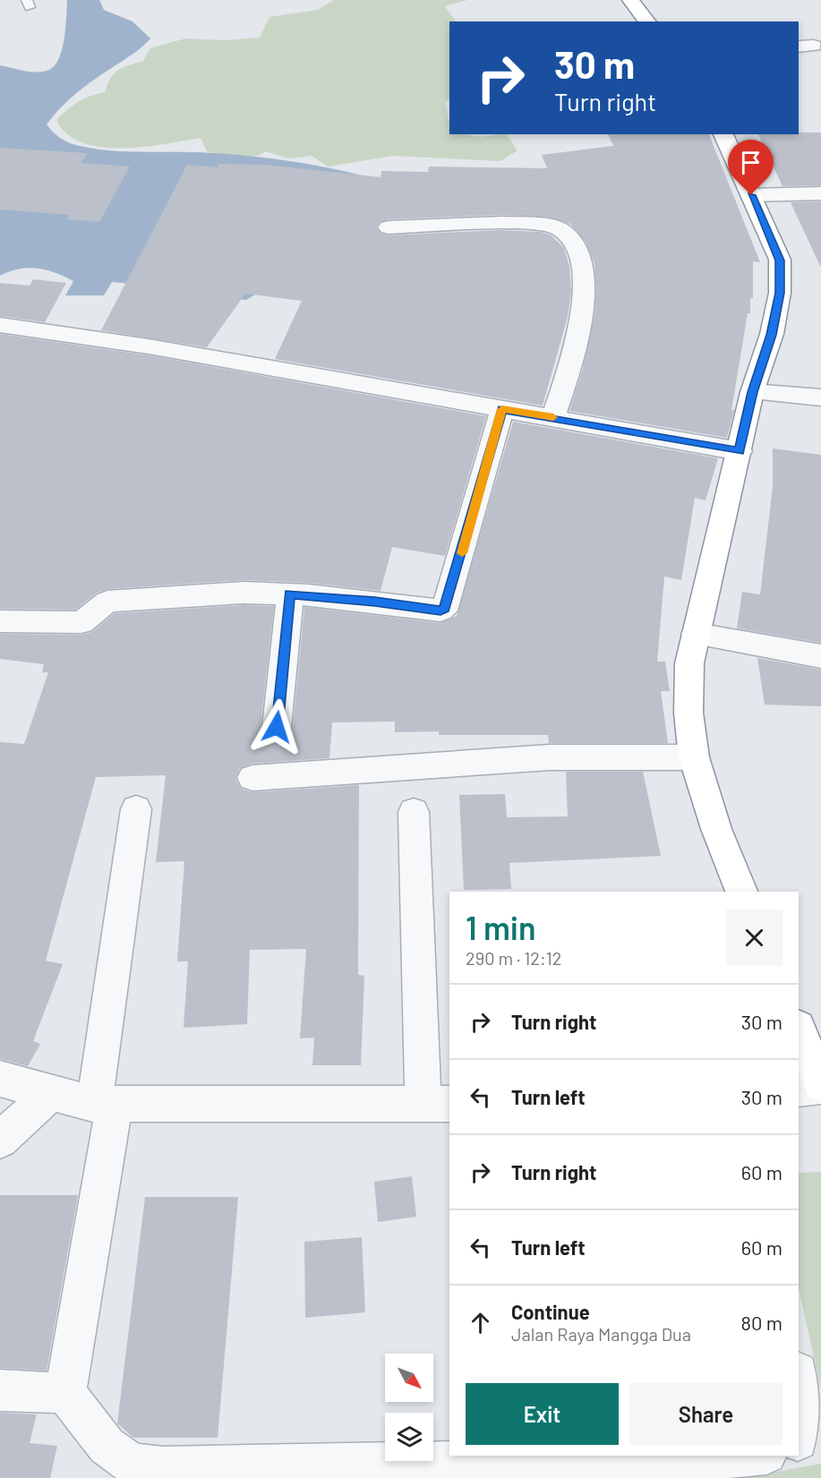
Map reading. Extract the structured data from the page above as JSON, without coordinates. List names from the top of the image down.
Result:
{
  "north": "bottom right",
  "page": {
    "turn": ["30 m", "Turn right"],
    "heading": ["1 min", "290 m · 12:12"],
    "list": [
      {
        "name": "Turn right",
        "value": "30 m"
      },
      {
        "name": "Turn left",
        "value": "30 m"
      },
      {
        "name": "Turn right",
        "value": "60 m"
      },
      {
        "name": "Turn left",
        "value": "60 m"
      },
      {
        "name": "Continue",
        "note": "Jalan Raya Mangga Dua",
        "value": "80 m"
      }
    ],
    "buttons": ["Exit", "Share"]
  }
}
